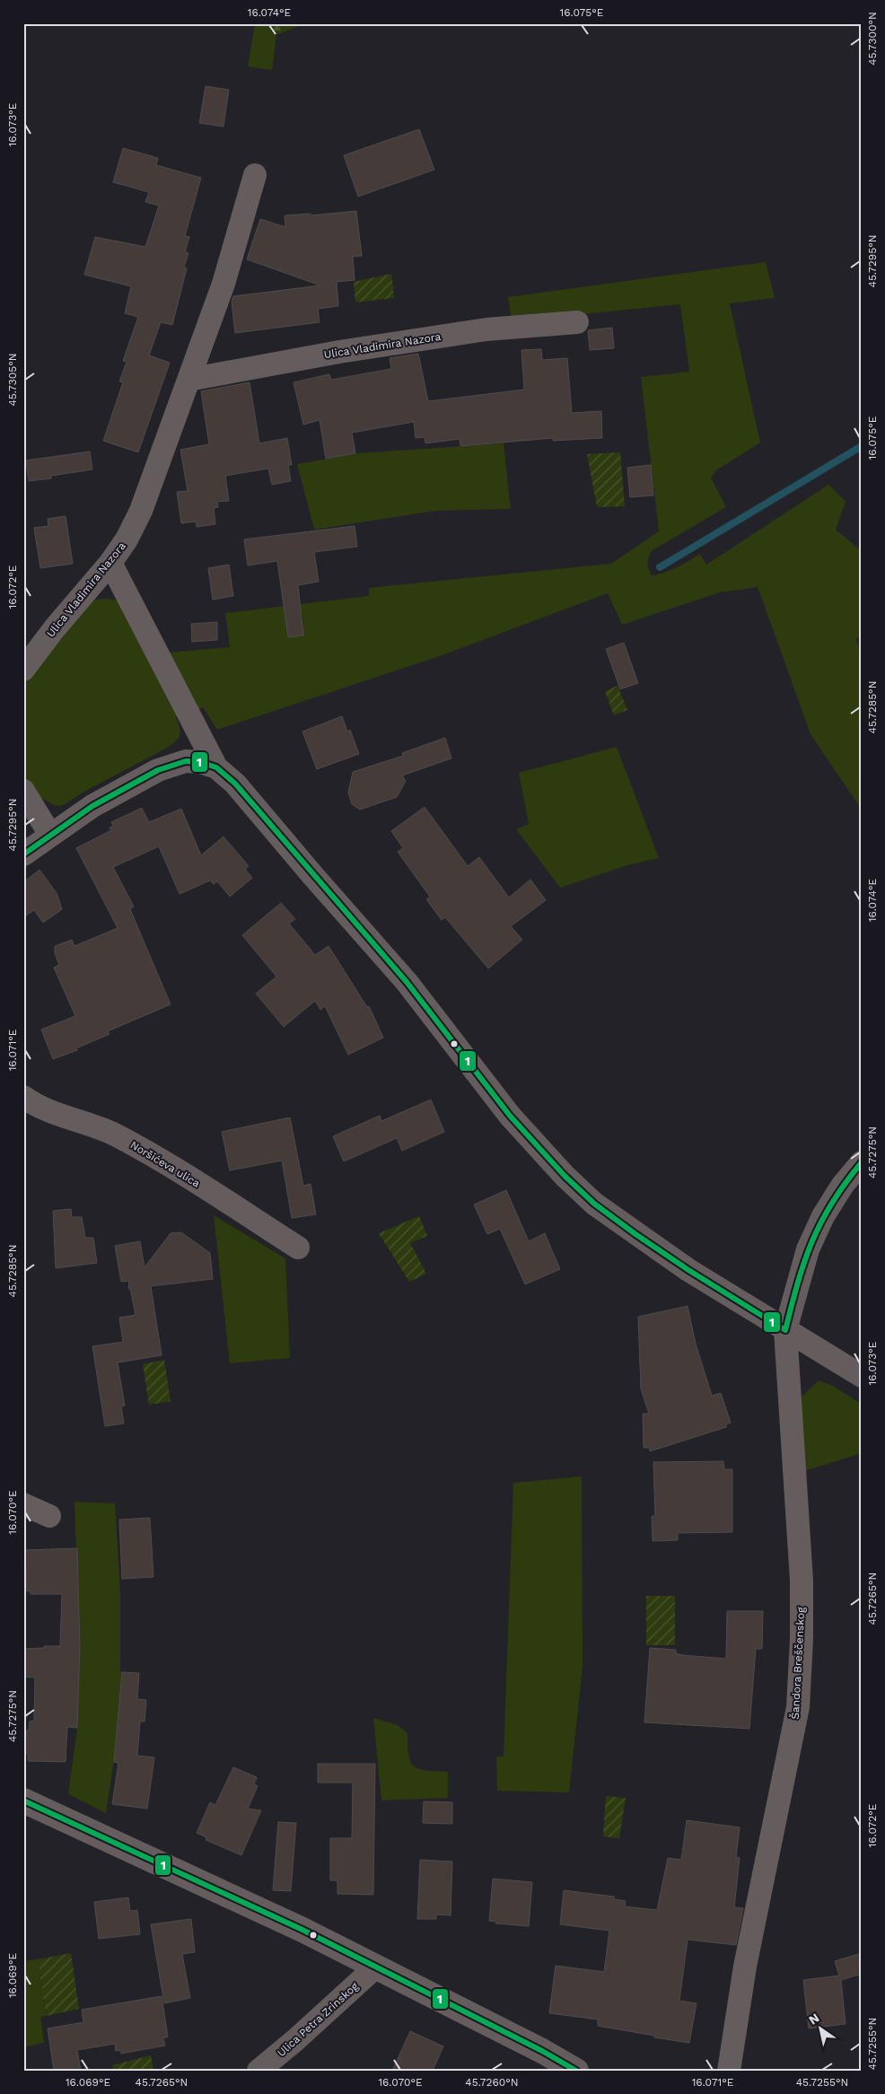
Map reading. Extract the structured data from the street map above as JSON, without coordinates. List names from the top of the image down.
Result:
{
  "streets": {
    "street": [
      "Ulica Vladimira Nazora",
      "Noršićeva ulica",
      "Šandora Breščenskog",
      "Ulica Petra Zrinskog"
    ]
  },
  "lines": ["transit line 1"],
  "north": "top left",
  "coordinates": [
    "16.074°E",
    "16.075°E",
    "45.7300°N",
    "16.073°E",
    "45.7295°N",
    "45.7305°N",
    "16.072°E",
    "45.7285°N",
    "16.071°E",
    "45.7275°N",
    "16.070°E",
    "45.7265°N",
    "16.069°E",
    "45.7255°N",
    "45.7260°N"
  ]
}
